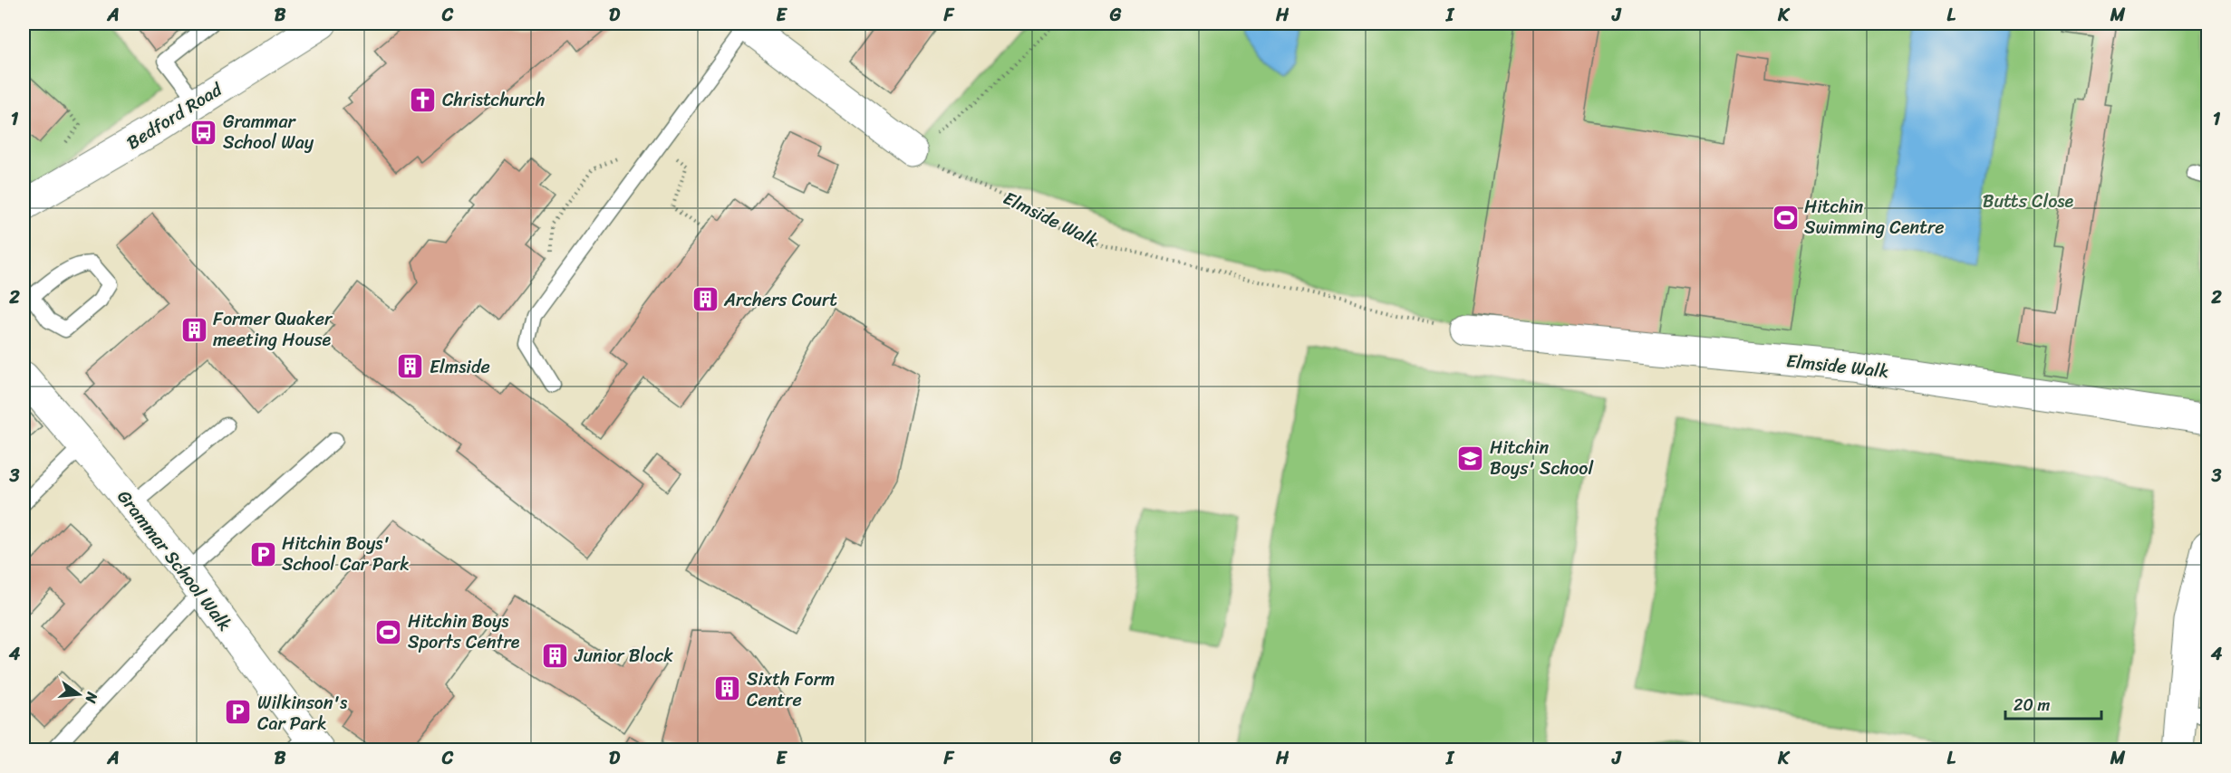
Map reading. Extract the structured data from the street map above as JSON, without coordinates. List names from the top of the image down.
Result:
{
  "streets": {
    "street": ["Bedford Road", "Elmside Walk", "Grammar School Walk"]
  },
  "parks": ["Butts Close"],
  "places": {
    "church": ["Christchurch"],
    "bus stop": ["Grammar School Way"],
    "sports": ["Hitchin Swimming Centre", "Hitchin Boys Sports Centre"],
    "building": [
      "Archers Court",
      "Former Quaker meeting House",
      "Elmside",
      "Junior Block",
      "Sixth Form Centre"
    ],
    "school or university": ["Hitchin Boys' School"],
    "parking": ["Hitchin Boys' School Car Park", "Wilkinson's Car Park"]
  },
  "scale_bar": "20 m",
  "north": "right",
  "grid": {
    "columns": [
      "A",
      "B",
      "C",
      "D",
      "E",
      "F",
      "G",
      "H",
      "I",
      "J",
      "K",
      "L",
      "M"
    ],
    "rows": [
      "1",
      "2",
      "3",
      "4"
    ]
  }
}
